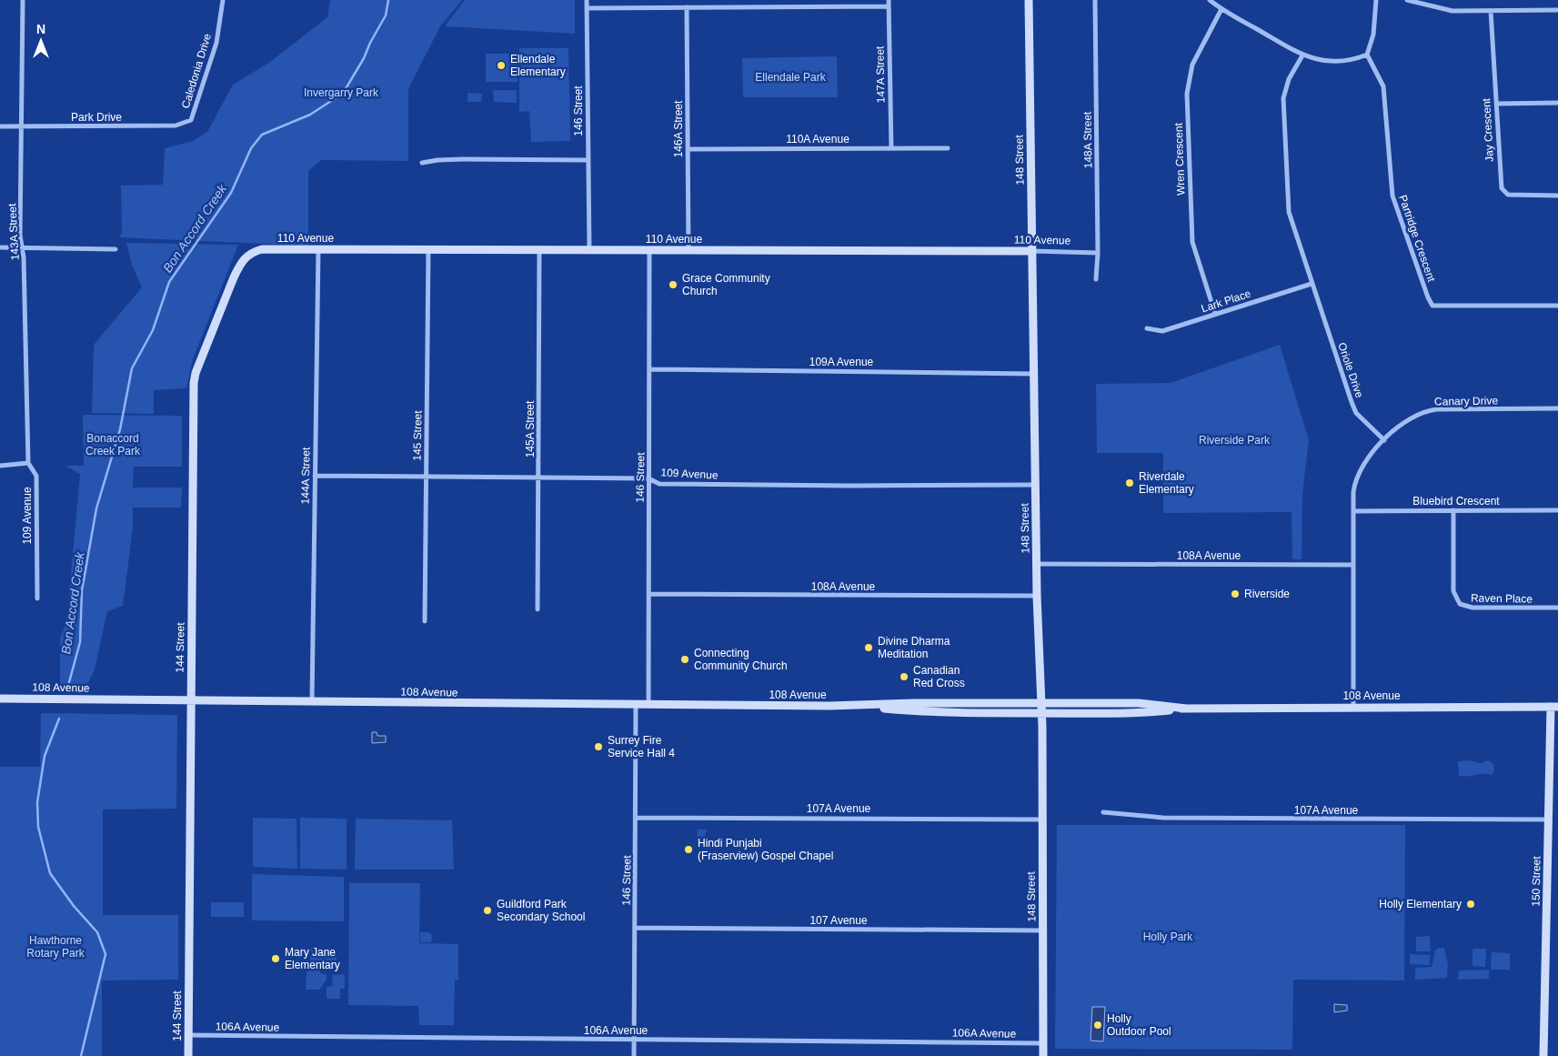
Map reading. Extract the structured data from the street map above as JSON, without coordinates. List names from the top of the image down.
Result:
{
  "streets": {
    "main road": [
      "148 Street",
      "110 Avenue",
      "144 Street",
      "108 Avenue",
      "150 Street"
    ],
    "street": [
      "Caledonia Drive",
      "147A Street",
      "146 Street",
      "Park Drive",
      "146A Street",
      "Jay Crescent",
      "110A Avenue",
      "148A Street",
      "Wren Crescent",
      "143A Street",
      "Partridge Crescent",
      "Lark Place",
      "109A Avenue",
      "Oriole Drive",
      "Canary Drive",
      "145A Street",
      "145 Street",
      "109 Avenue",
      "144A Street",
      "Bluebird Crescent",
      "108A Avenue",
      "Raven Place",
      "107A Avenue",
      "107 Avenue",
      "106A Avenue"
    ]
  },
  "crossings": [
    ["Caledonia Drive", "Park Drive"],
    ["147A Street", "110A Avenue"],
    ["146 Street", "110 Avenue"],
    ["146 Street", "109A Avenue"],
    ["146 Street", "109 Avenue"],
    ["146 Street", "108A Avenue"],
    ["146 Street", "108 Avenue"],
    ["146 Street", "107A Avenue"],
    ["146 Street", "107 Avenue"],
    ["146 Street", "106A Avenue"],
    ["Park Drive", "143A Street"],
    ["146A Street", "110A Avenue"],
    ["146A Street", "110 Avenue"],
    ["148A Street", "110 Avenue"],
    ["Wren Crescent", "Lark Place"],
    ["148 Street", "110 Avenue"],
    ["148 Street", "109A Avenue"],
    ["148 Street", "109 Avenue"],
    ["148 Street", "108A Avenue"],
    ["148 Street", "108 Avenue"],
    ["148 Street", "107A Avenue"],
    ["148 Street", "107 Avenue"],
    ["148 Street", "106A Avenue"],
    ["143A Street", "109 Avenue"],
    ["110 Avenue", "145A Street"],
    ["110 Avenue", "145 Street"],
    ["110 Avenue", "144A Street"],
    ["110 Avenue", "144 Street"],
    ["Lark Place", "Oriole Drive"],
    ["Oriole Drive", "Canary Drive"],
    ["145A Street", "109 Avenue"],
    ["145 Street", "109 Avenue"],
    ["109 Avenue", "144A Street"],
    ["144A Street", "108 Avenue"],
    ["Bluebird Crescent", "Raven Place"],
    ["144 Street", "108 Avenue"],
    ["144 Street", "106A Avenue"],
    ["108 Avenue", "150 Street"],
    ["107A Avenue", "150 Street"]
  ],
  "water": ["Bon Accord Creek"],
  "parks": [
    "Ellendale Park",
    "Invergarry Park",
    "Bonaccord Creek Park",
    "Riverside Park",
    "Holly Park",
    "Hawthorne Rotary Park"
  ],
  "places": [
    "Ellendale Elementary",
    "Grace Community Church",
    "Riverdale Elementary",
    "Riverside",
    "Divine Dharma Meditation",
    "Connecting Community Church",
    "Canadian Red Cross",
    "Surrey Fire Service Hall 4",
    "Hindi Punjabi (Fraserview) Gospel Chapel",
    "Holly Elementary",
    "Guildford Park Secondary School",
    "Mary Jane Elementary",
    "Holly Outdoor Pool"
  ],
  "north": "top"
}
